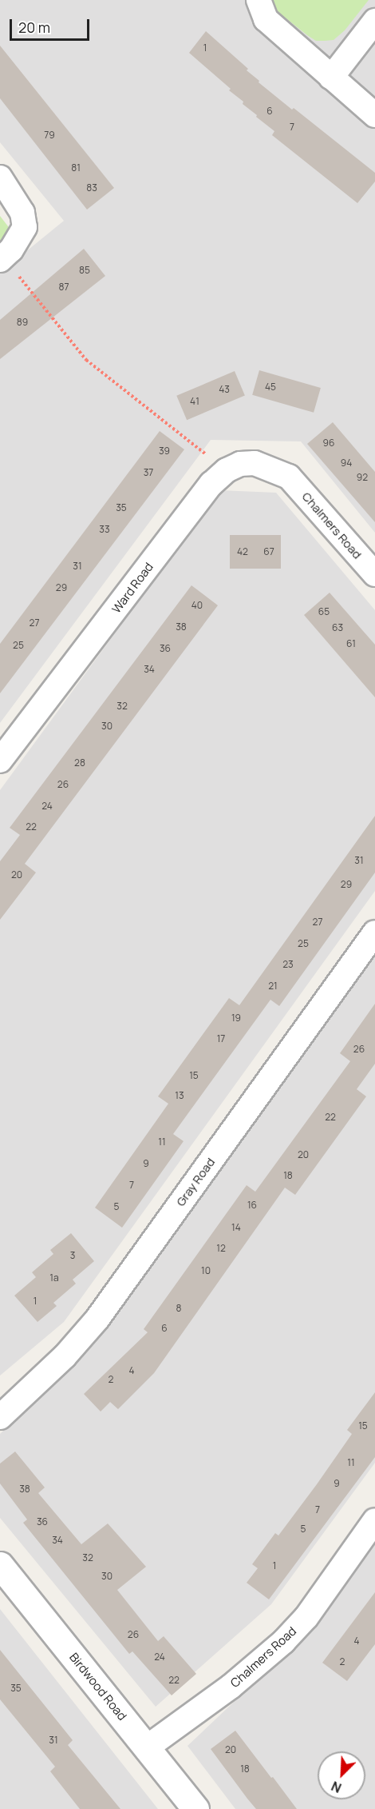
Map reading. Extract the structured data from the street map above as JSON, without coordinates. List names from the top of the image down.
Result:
{
  "streets": {
    "street": [
      "Chalmers Road",
      "Ward Road",
      "Gray Road",
      "Birdwood Road"
    ]
  },
  "crossings": [
    ["Chalmers Road", "Ward Road"],
    ["Chalmers Road", "Birdwood Road"]
  ],
  "house_numbers": [
    "1",
    "6",
    "7",
    "79",
    "81",
    "83",
    "85",
    "87",
    "89",
    "45",
    "43",
    "41",
    "96",
    "39",
    "94",
    "37",
    "92",
    "35",
    "33",
    "42",
    "67",
    "31",
    "29",
    "40",
    "65",
    "27",
    "38",
    "63",
    "61",
    "25",
    "36",
    "34",
    "32",
    "30",
    "28",
    "26",
    "24",
    "22",
    "31",
    "20",
    "29",
    "27",
    "25",
    "23",
    "21",
    "19",
    "17",
    "26",
    "15",
    "13",
    "22",
    "11",
    "20",
    "9",
    "18",
    "7",
    "16",
    "5",
    "14",
    "12",
    "3",
    "10",
    "1a",
    "1",
    "8",
    "6",
    "4",
    "2",
    "15",
    "11",
    "9",
    "38",
    "7",
    "36",
    "5",
    "34",
    "32",
    "1",
    "30",
    "26",
    "4",
    "24",
    "2",
    "22",
    "35",
    "31",
    "20",
    "18"
  ],
  "scale_bar": "20 m",
  "north": "bottom left"
}
